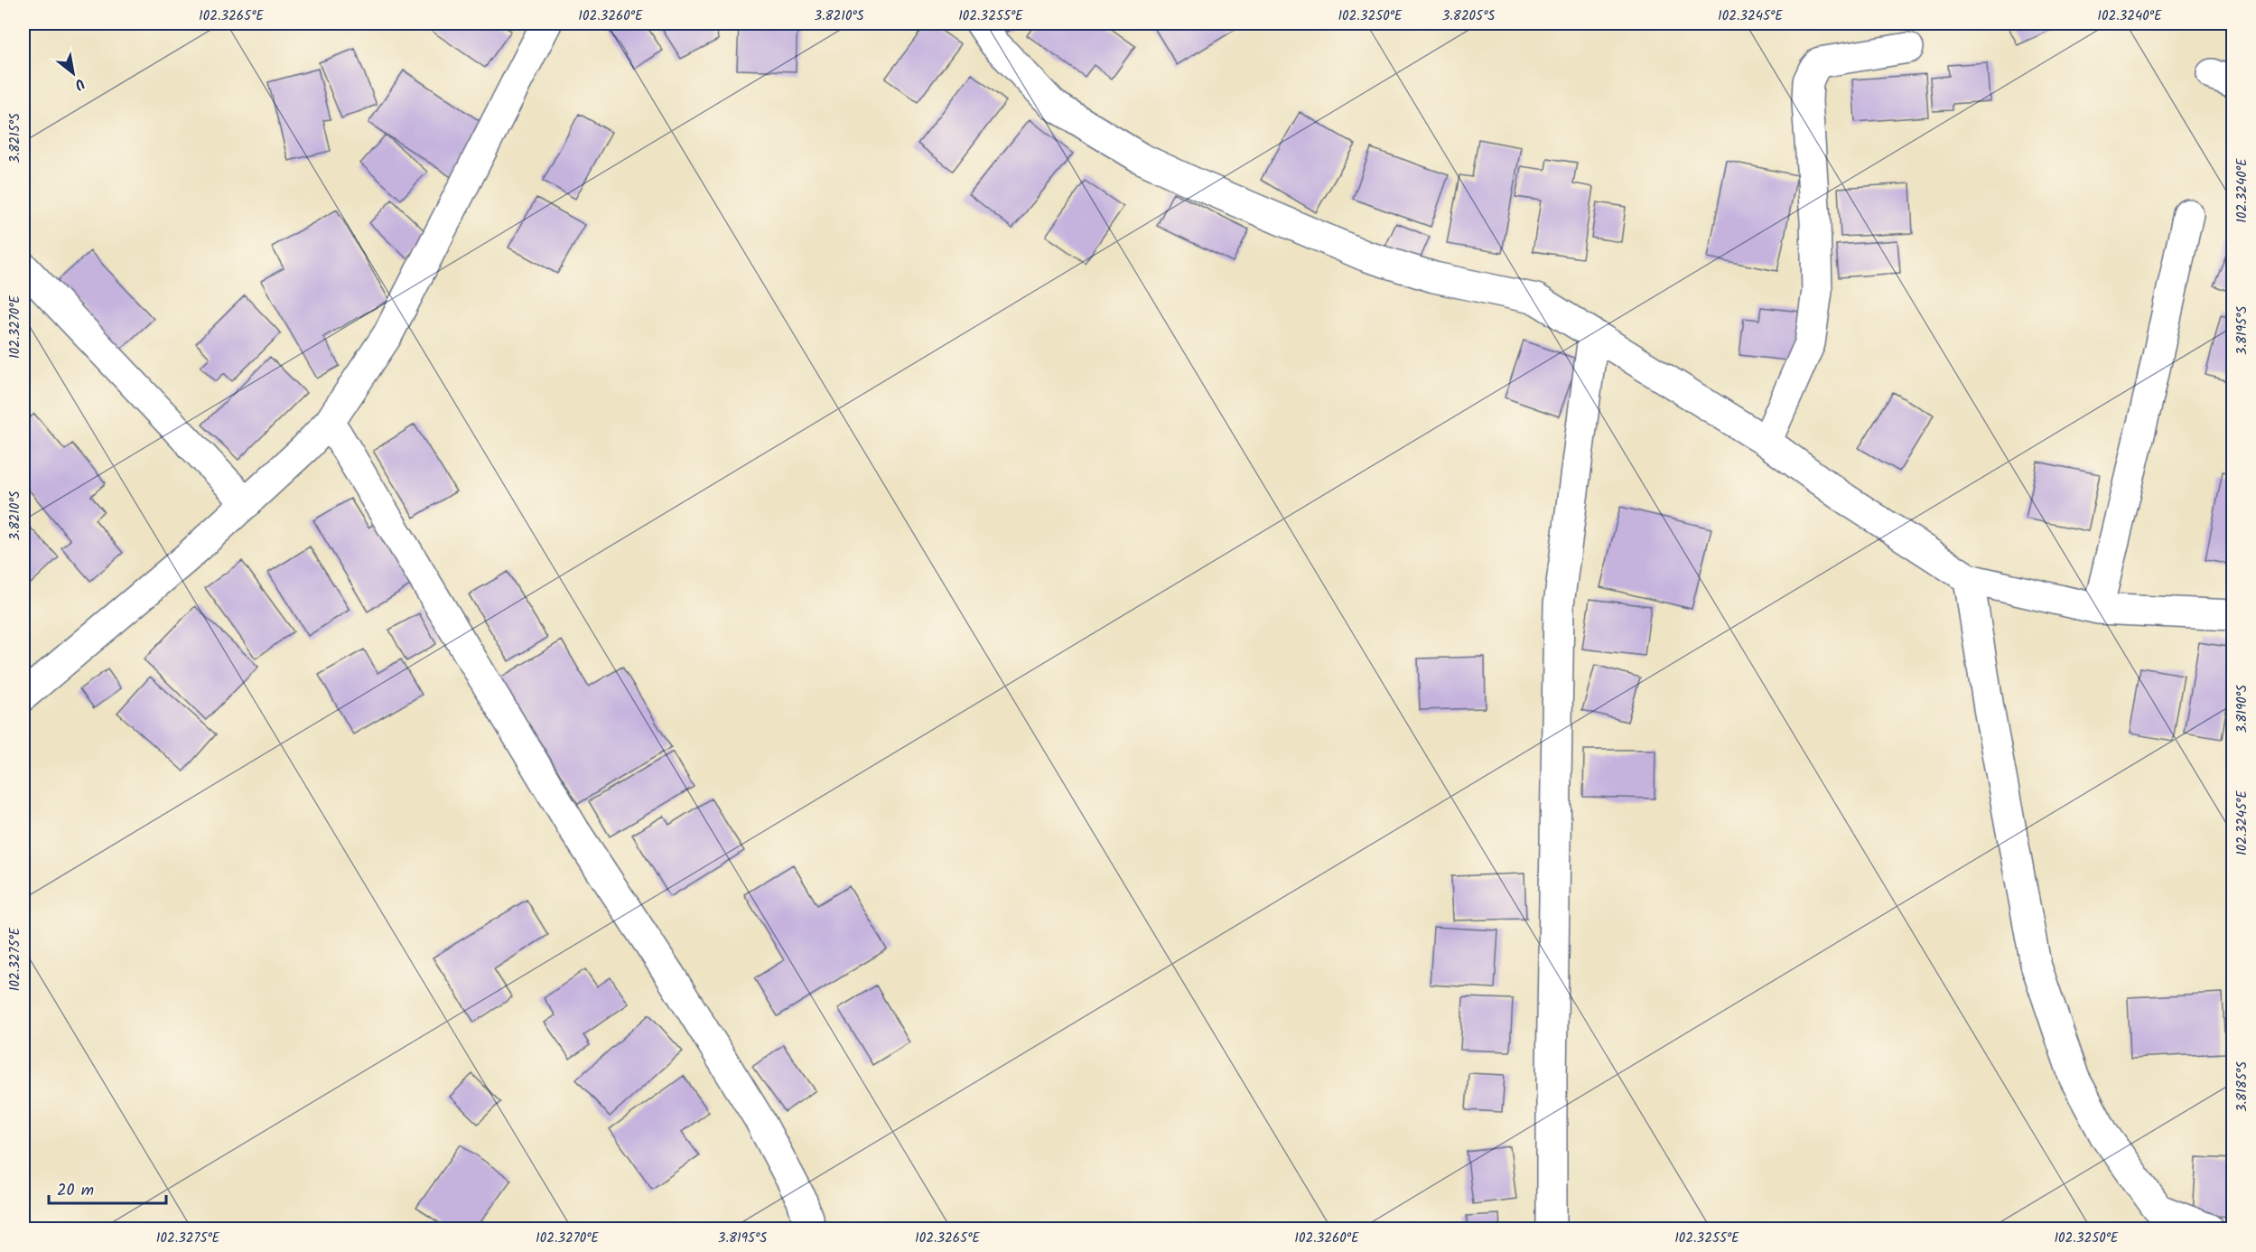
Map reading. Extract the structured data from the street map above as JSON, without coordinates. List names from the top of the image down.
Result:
{
  "scale_bar": "20 m",
  "north": "bottom right",
  "coordinates": [
    "102.3265°E",
    "102.3260°E",
    "3.8210°S",
    "102.3255°E",
    "102.3250°E",
    "3.8205°S",
    "102.3245°E",
    "102.3240°E",
    "3.8215°S",
    "102.3270°E",
    "3.8195°S",
    "3.8190°S",
    "102.3275°E",
    "3.8185°S"
  ]
}
